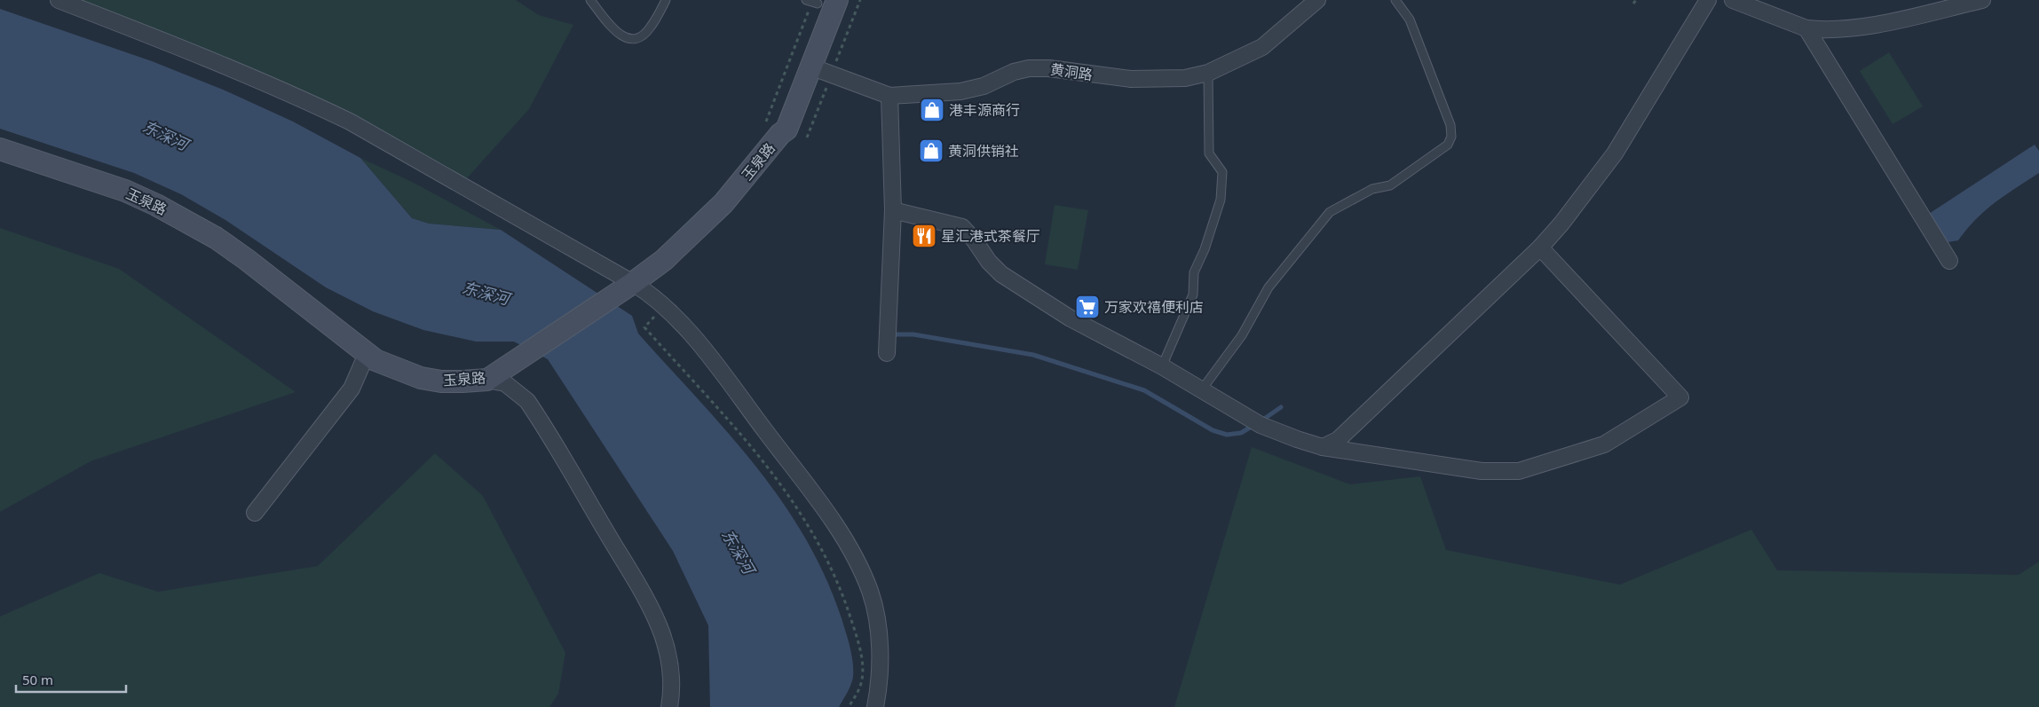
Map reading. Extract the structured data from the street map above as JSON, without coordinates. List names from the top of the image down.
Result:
{
  "streets": {
    "street": ["黄洞路", "玉泉路"]
  },
  "crossings": [
    ["黄洞路", "玉泉路"]
  ],
  "water": ["东深河"],
  "places": {
    "shop": ["港丰源商行", "黄洞供销社"],
    "restaurant": ["星汇港式茶餐厅"],
    "supermarket": ["万家欢禧便利店"]
  },
  "scale_bar": "50 m"
}
